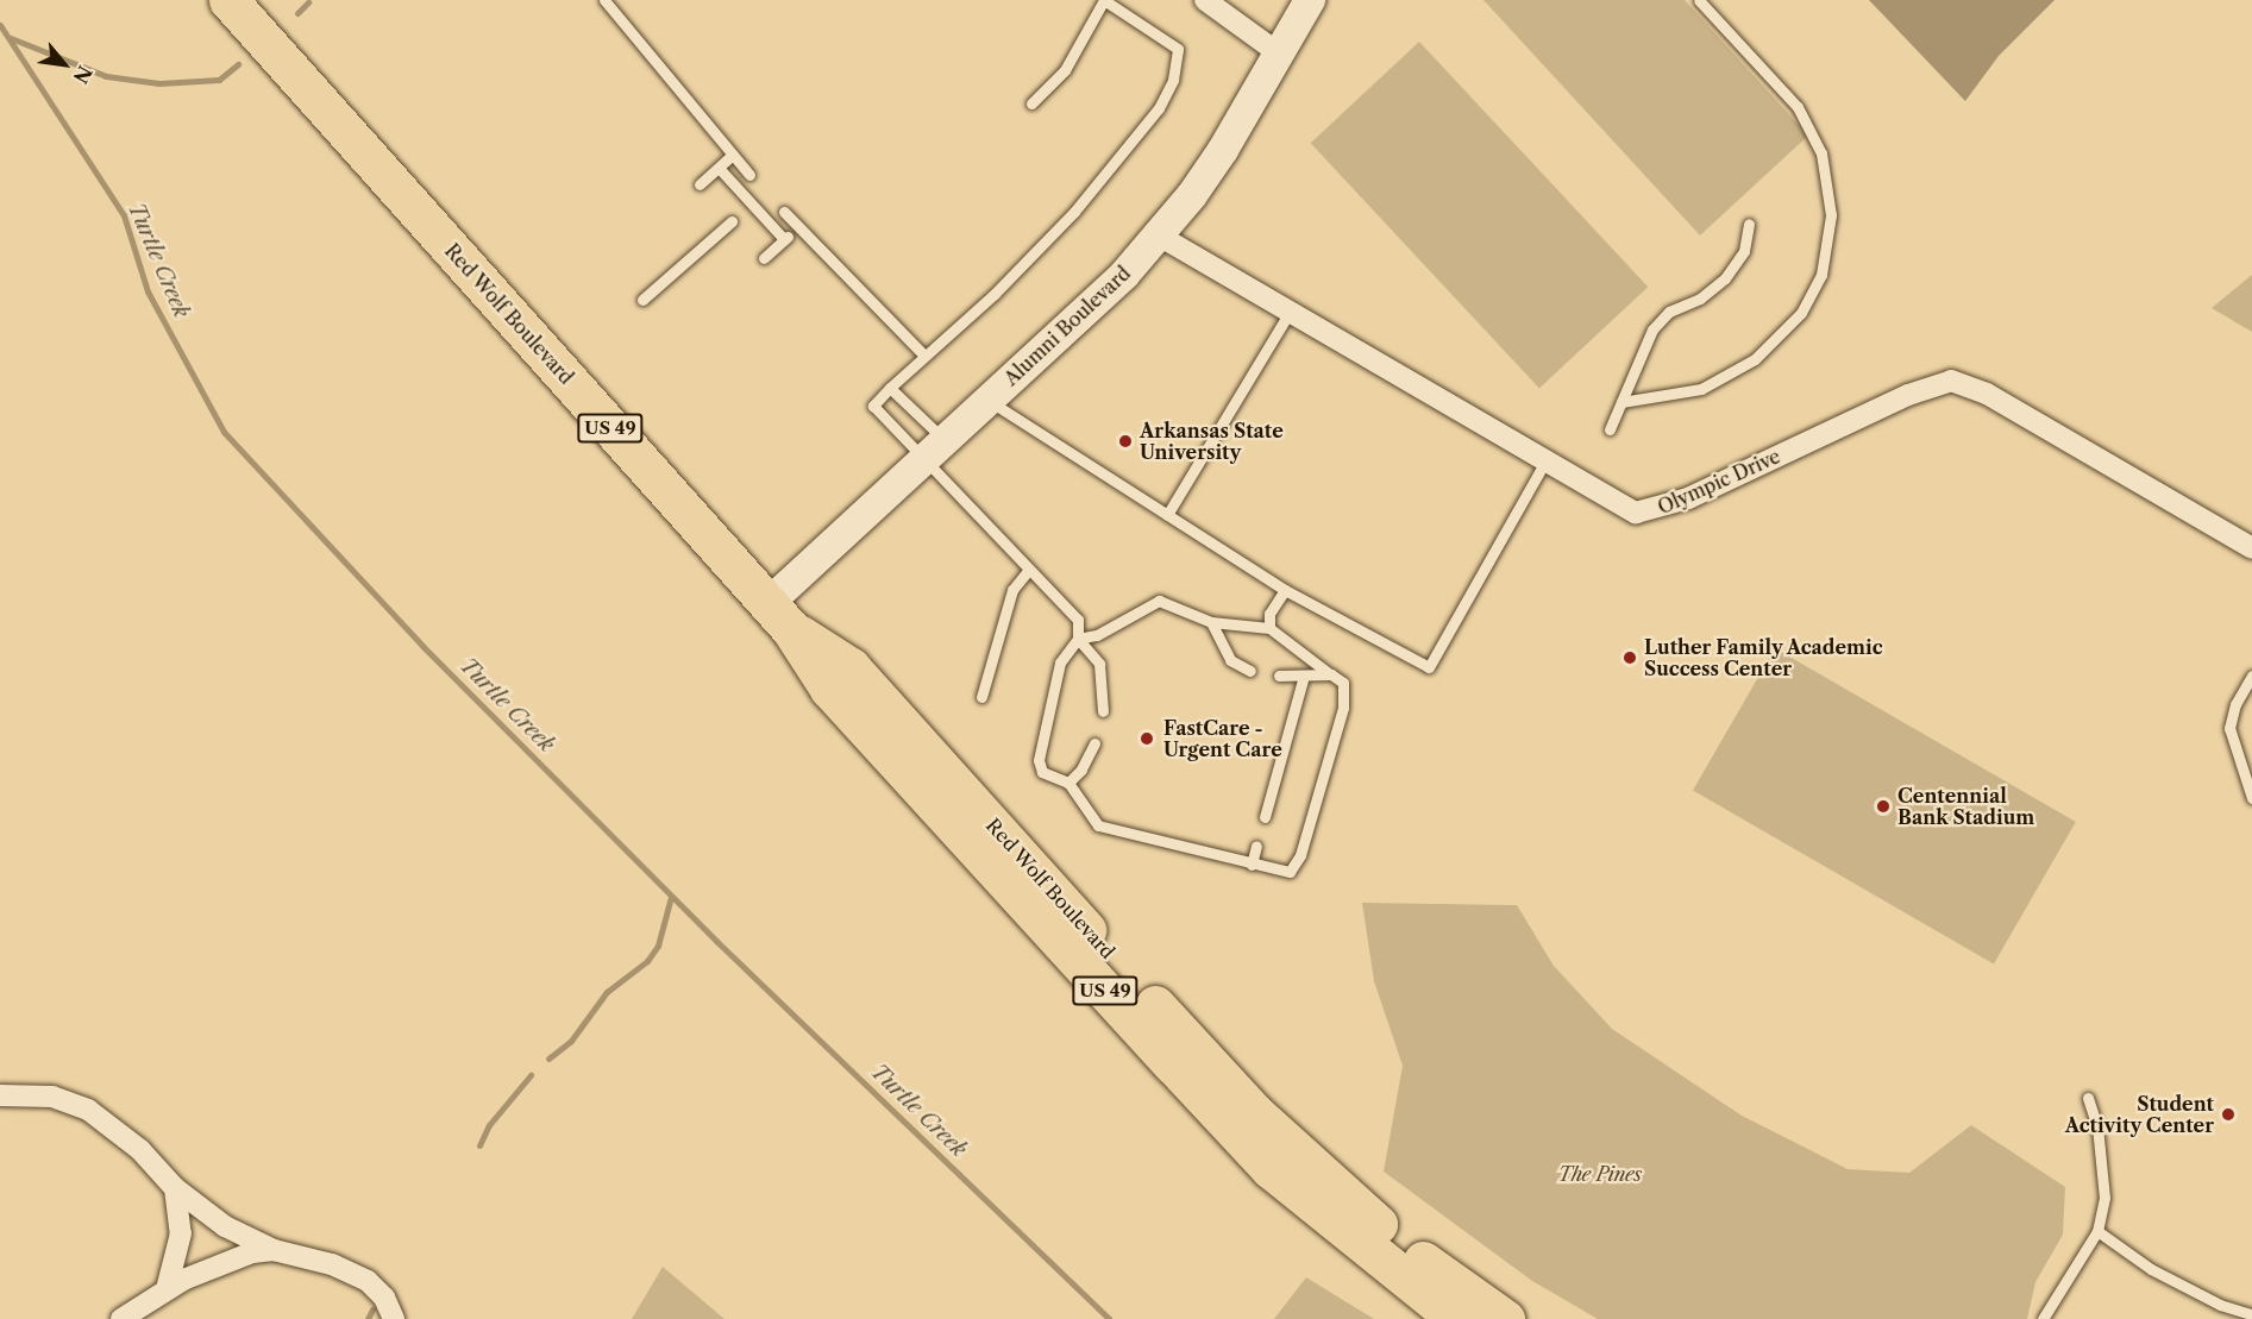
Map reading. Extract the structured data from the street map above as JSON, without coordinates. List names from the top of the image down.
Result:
{
  "streets": {
    "highway": ["Red Wolf Boulevard", "US 49"],
    "street": ["Alumni Boulevard", "Olympic Drive"]
  },
  "crossings": [
    ["Red Wolf Boulevard", "Alumni Boulevard"],
    ["Alumni Boulevard", "Olympic Drive"]
  ],
  "water": ["Turtle Creek"],
  "parks": ["The Pines"],
  "places": [
    "Arkansas State University",
    "Luther Family Academic Success Center",
    "FastCare - Urgent Care",
    "Centennial Bank Stadium",
    "Student Activity Center"
  ],
  "north": "bottom right"
}
